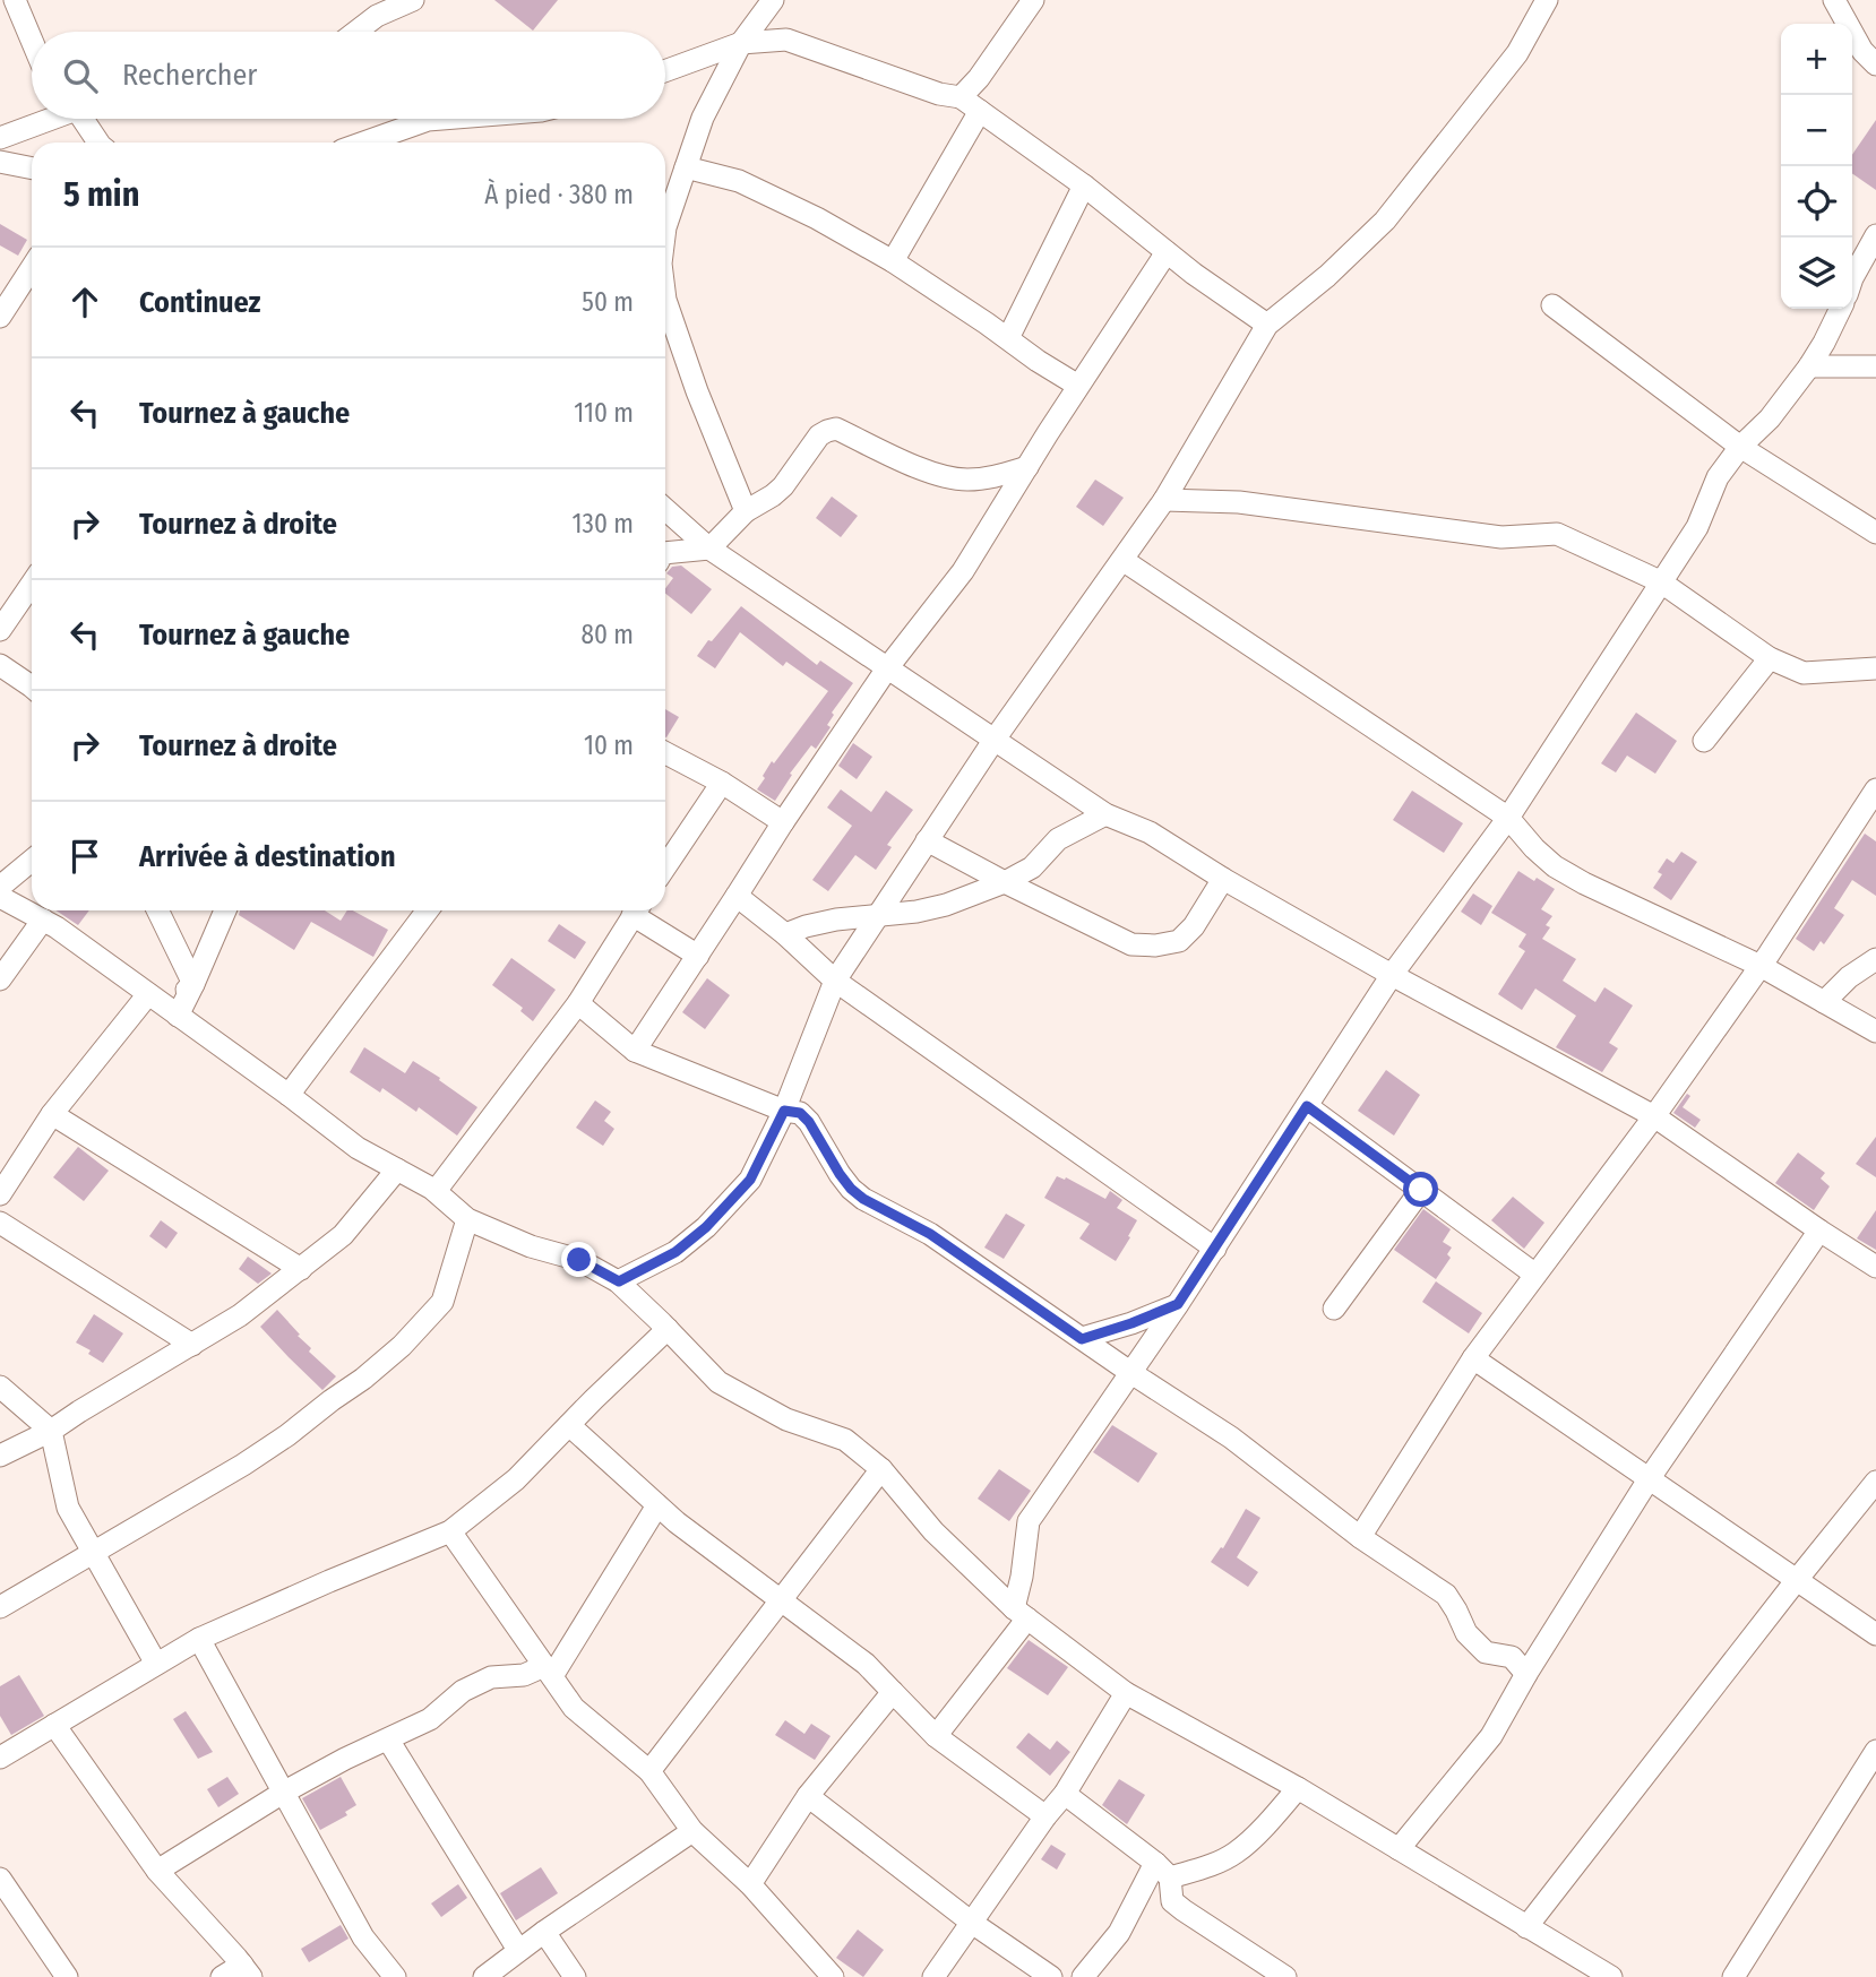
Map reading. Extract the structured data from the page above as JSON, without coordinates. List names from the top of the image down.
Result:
{
  "page": {
    "map_buttons": ["+", "−"],
    "search": "Rechercher",
    "heading": ["5 min", "À pied · 380 m"],
    "list": [
      ["Continuez", "50 m"],
      ["Tournez à gauche", "110 m"],
      ["Tournez à droite", "130 m"],
      ["Tournez à gauche", "80 m"],
      ["Tournez à droite", "10 m"],
      "Arrivée à destination"
    ]
  }
}
